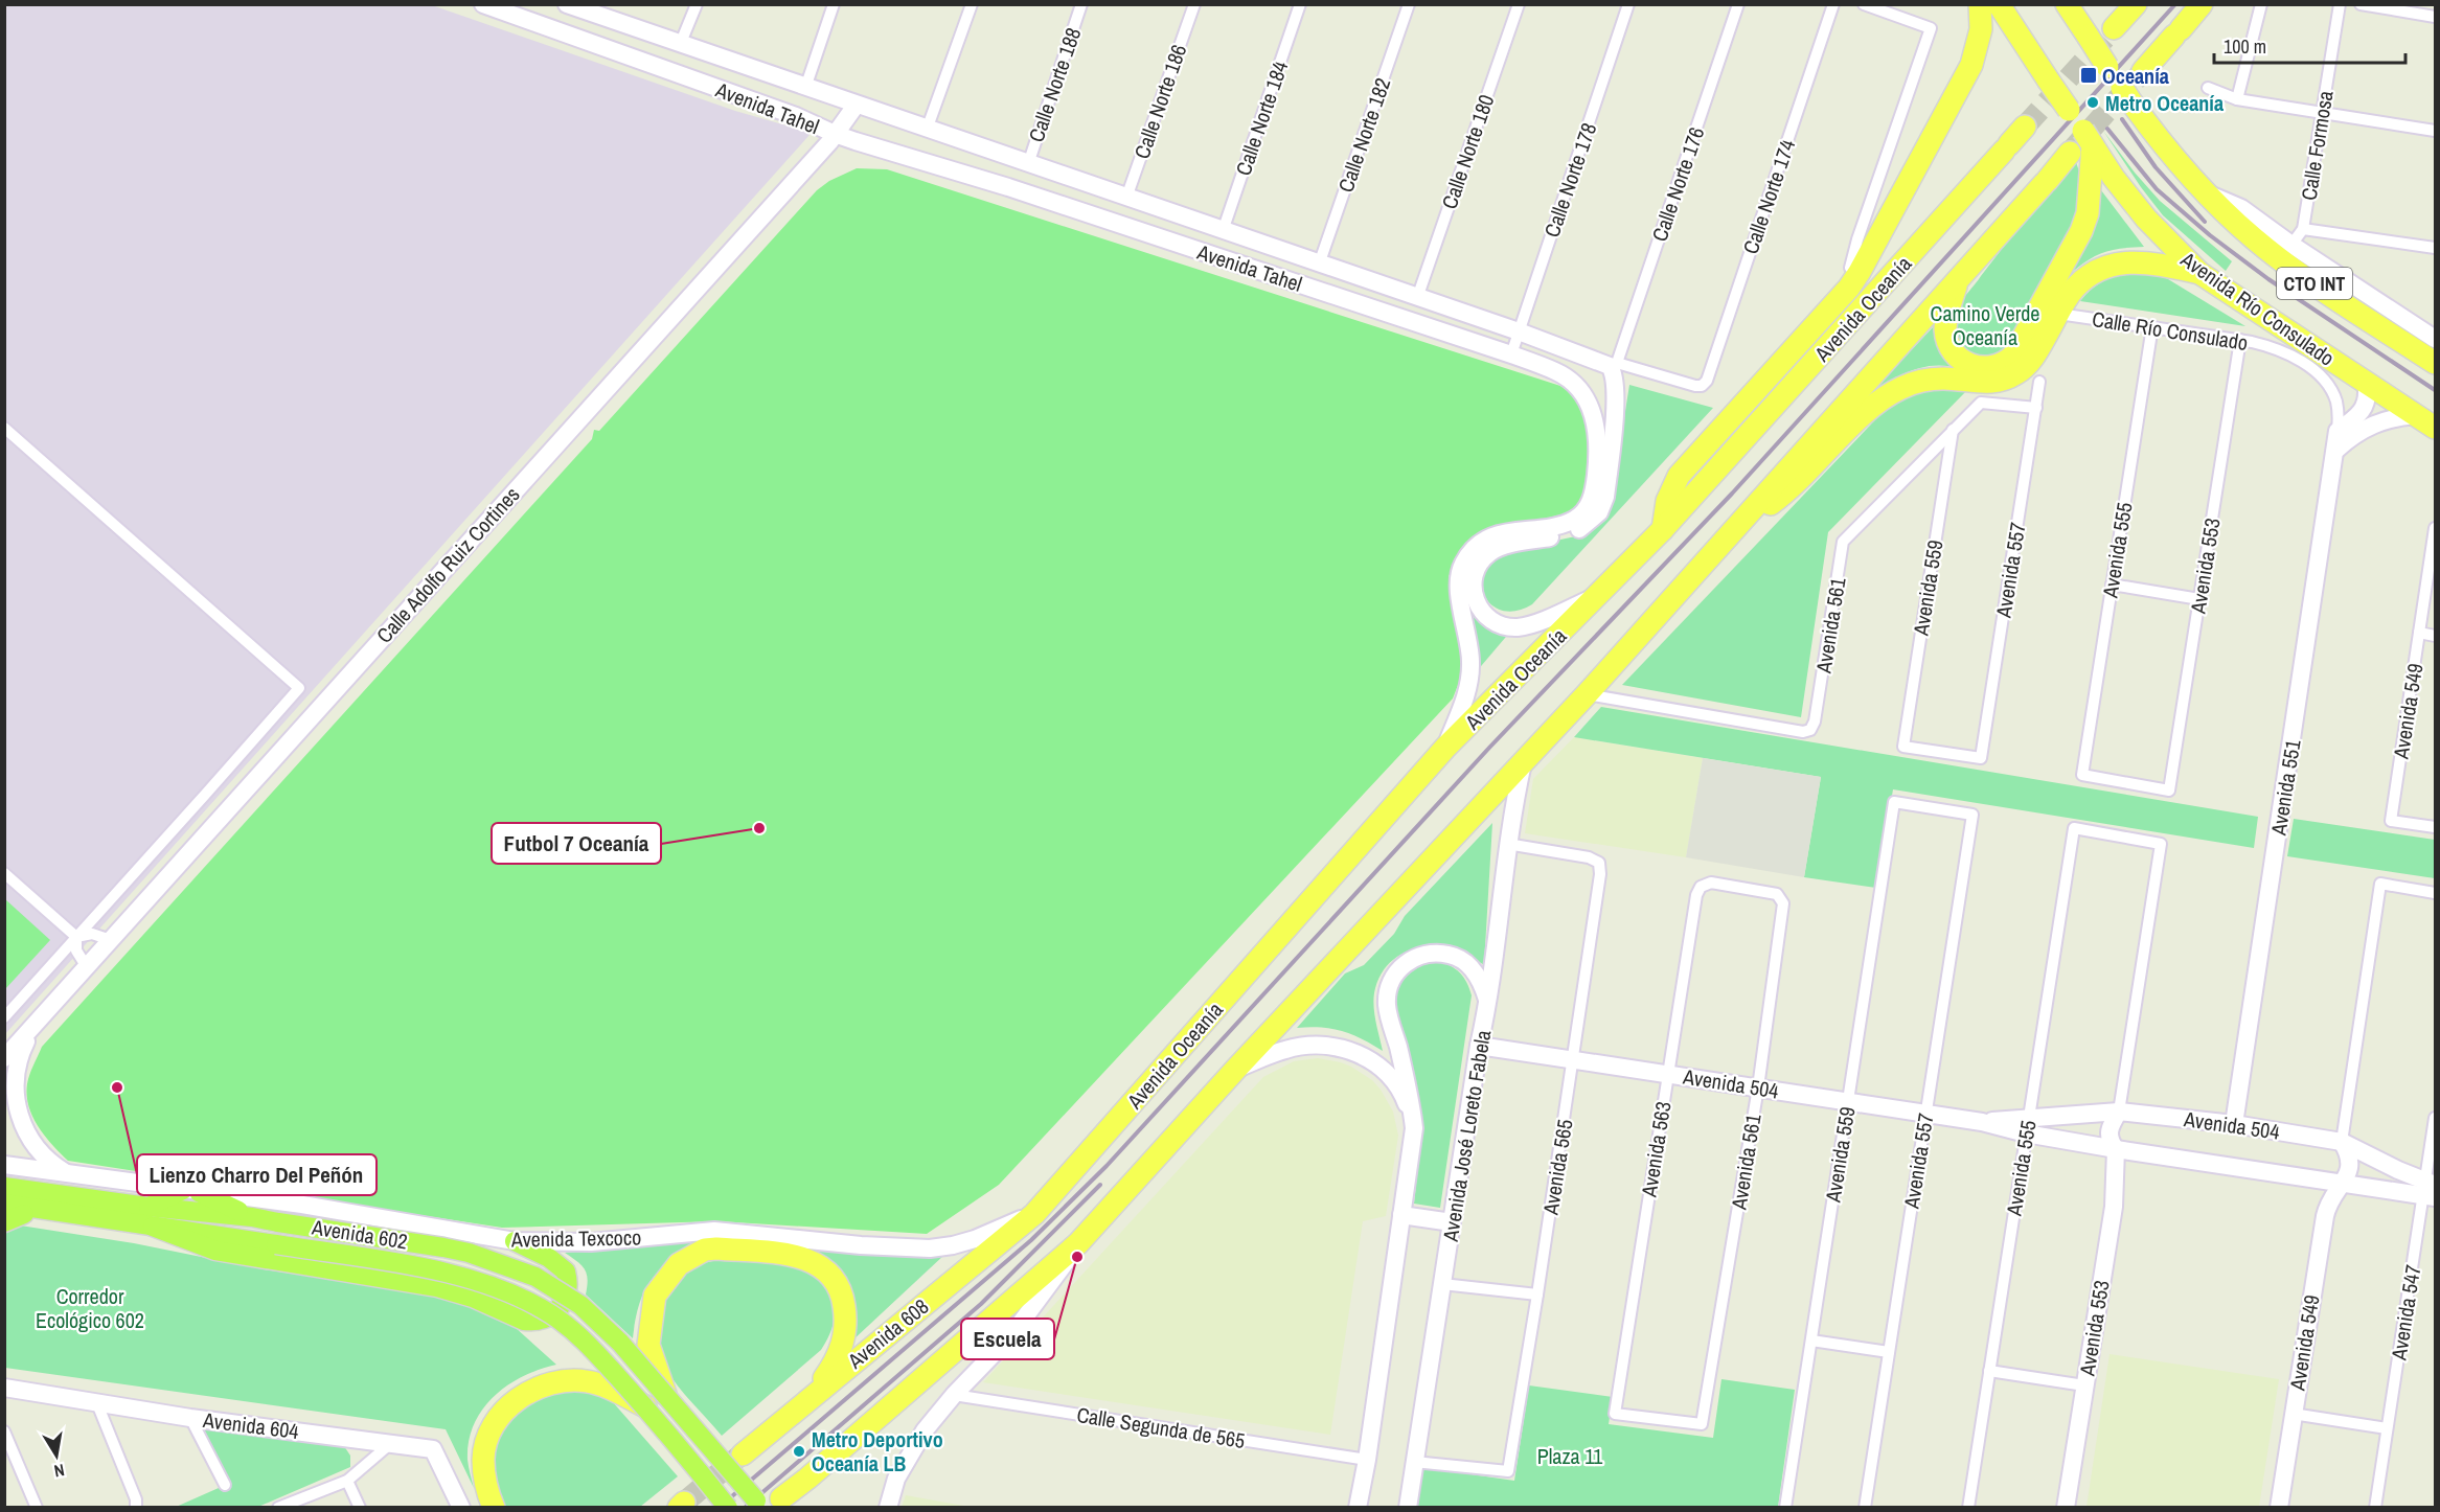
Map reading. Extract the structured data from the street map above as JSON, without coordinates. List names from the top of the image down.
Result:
{
  "streets": {
    "highway": [
      "CTO INT",
      "Avenida Oceanía",
      "Avenida Río Consulado",
      "Avenida 608"
    ],
    "main road": ["Avenida 602"],
    "street": [
      "Calle Norte 188",
      "Calle Norte 186",
      "Avenida Tahel",
      "Calle Norte 184",
      "Calle Norte 182",
      "Calle Formosa",
      "Calle Norte 180",
      "Calle Norte 178",
      "Calle Norte 176",
      "Calle Norte 174",
      "Calle Río Consulado",
      "Avenida 555",
      "Calle Adolfo Ruiz Cortines",
      "Avenida 553",
      "Avenida 557",
      "Avenida 559",
      "Avenida 561",
      "Avenida 549",
      "Avenida 551",
      "Avenida 504",
      "Avenida José Loreto Fabela",
      "Avenida 563",
      "Avenida 565",
      "Avenida Texcoco",
      "Avenida 547",
      "Avenida 604",
      "Calle Segunda de 565"
    ]
  },
  "crossings": [
    ["Calle Norte 188", "Avenida Tahel"],
    ["Calle Norte 186", "Avenida Tahel"],
    ["Avenida Tahel", "Calle Norte 184"],
    ["Avenida Tahel", "Calle Norte 182"],
    ["Avenida Tahel", "Calle Norte 180"],
    ["Avenida Tahel", "Calle Norte 178"],
    ["Avenida Tahel", "Calle Norte 176"],
    ["Avenida Tahel", "Calle Norte 174"],
    ["Avenida Tahel", "Avenida Oceanía"],
    ["Avenida Tahel", "Calle Adolfo Ruiz Cortines"],
    ["Calle Formosa", "CTO INT"],
    ["Avenida Oceanía", "Avenida Texcoco"],
    ["Avenida Oceanía", "Avenida 608"],
    ["Calle Río Consulado", "Avenida 555"],
    ["Calle Río Consulado", "Avenida 553"],
    ["Calle Río Consulado", "Avenida 551"],
    ["Avenida 555", "Avenida 553"],
    ["Avenida 555", "Avenida 504"],
    ["Calle Adolfo Ruiz Cortines", "Avenida Texcoco"],
    ["Avenida 553", "Avenida 504"],
    ["Avenida 557", "Avenida 559"],
    ["Avenida 557", "Avenida 561"],
    ["Avenida 557", "Avenida 504"],
    ["Avenida 559", "Avenida 561"],
    ["Avenida 559", "Avenida 504"],
    ["Avenida 561", "Avenida 504"],
    ["Avenida 561", "Avenida 563"],
    ["Avenida 549", "Avenida 504"],
    ["Avenida 551", "Avenida 504"],
    ["Avenida 504", "Avenida José Loreto Fabela"],
    ["Avenida 504", "Avenida 563"],
    ["Avenida 504", "Avenida 565"],
    ["Avenida 504", "Avenida 547"],
    ["Avenida José Loreto Fabela", "Avenida 565"],
    ["Avenida Texcoco", "Avenida 608"]
  ],
  "parks": ["Camino Verde Oceanía", "Corredor Ecológico 602", "Plaza 11"],
  "places": {
    "transit": ["Oceanía"],
    "other": [
      "Metro Oceanía",
      "Futbol 7 Oceanía",
      "Lienzo Charro Del Peñón",
      "Escuela",
      "Metro Deportivo Oceanía LB"
    ]
  },
  "scale_bar": "100 m",
  "north": "bottom"
}
